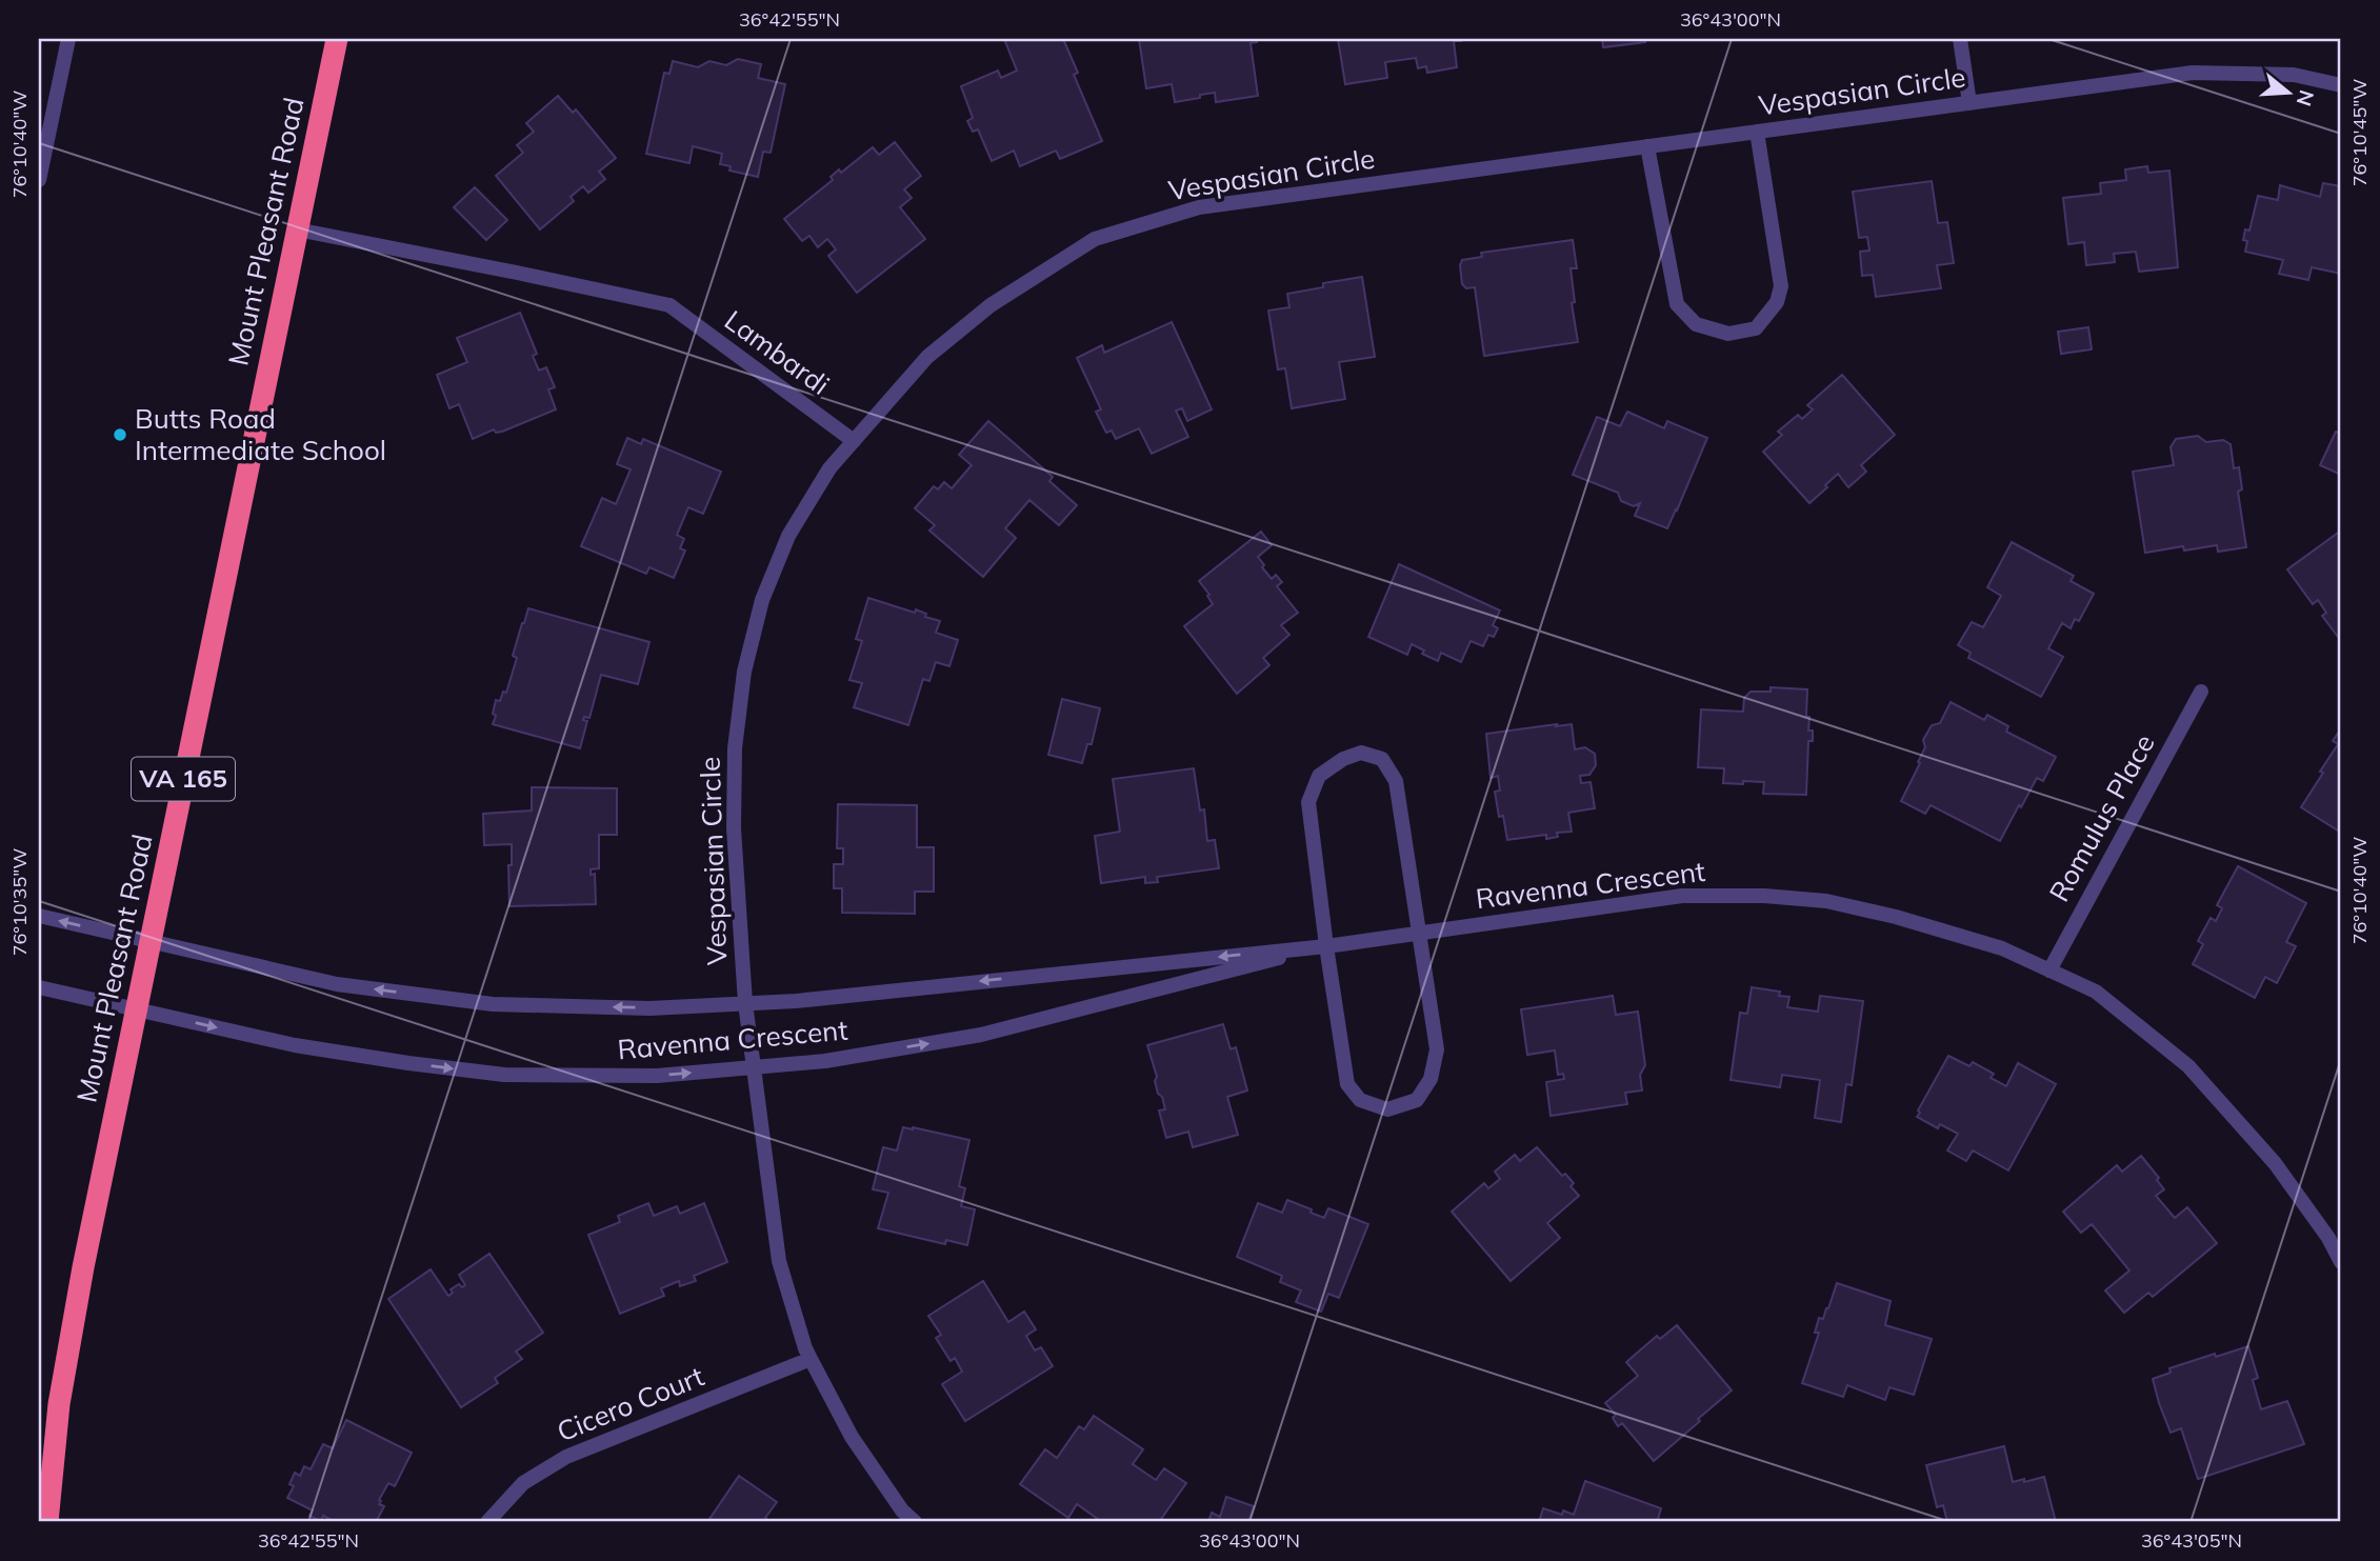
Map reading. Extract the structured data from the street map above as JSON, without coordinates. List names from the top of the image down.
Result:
{
  "streets": {
    "highway": ["Mount Pleasant Road", "VA 165"],
    "street": [
      "Vespasian Circle",
      "Lambardi",
      "Romulus Place",
      "Ravenna Crescent",
      "Cicero Court"
    ]
  },
  "crossings": [
    ["Vespasian Circle", "Lambardi"],
    ["Vespasian Circle", "Ravenna Crescent"],
    ["Vespasian Circle", "Cicero Court"],
    ["Mount Pleasant Road", "Lambardi"],
    ["Mount Pleasant Road", "Ravenna Crescent"],
    ["Romulus Place", "Ravenna Crescent"]
  ],
  "places": ["Butts Road Intermediate School"],
  "north": "right",
  "coordinates": [
    "36°42'55\"N",
    "36°43'00\"N",
    "76°10'45\"W",
    "76°10'40\"W",
    "76°10'35\"W",
    "36°43'05\"N"
  ]
}
